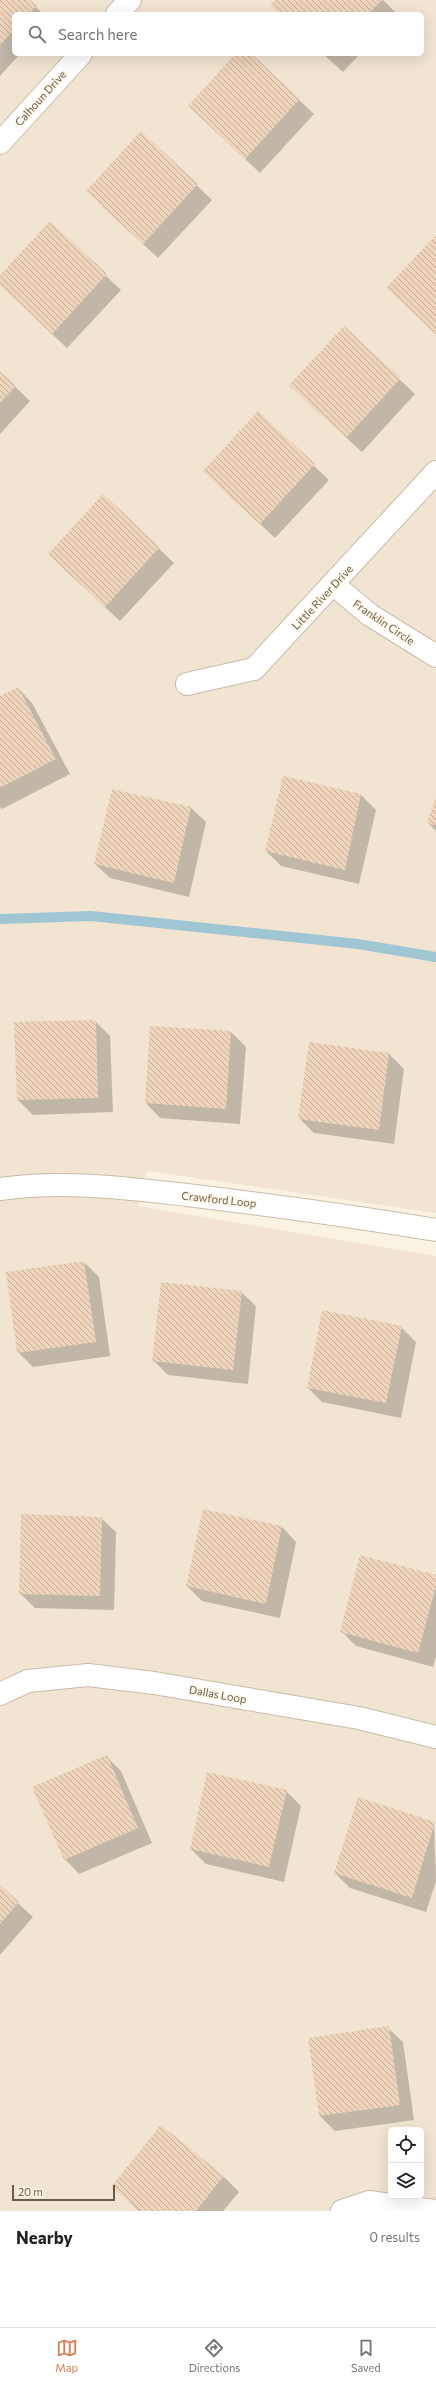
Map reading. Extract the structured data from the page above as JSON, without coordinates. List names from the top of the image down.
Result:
{
  "streets": {
    "street": [
      "Calhoun Drive",
      "Little River Drive",
      "Franklin Circle",
      "Crawford Loop",
      "Dallas Loop"
    ]
  },
  "crossings": [
    ["Little River Drive", "Franklin Circle"]
  ],
  "scale_bar": "20 m",
  "page": {
    "search": "Search here",
    "scale": "20 m",
    "heading": ["Nearby", "0 results"],
    "nav": ["Map", "Directions", "Saved"]
  }
}
